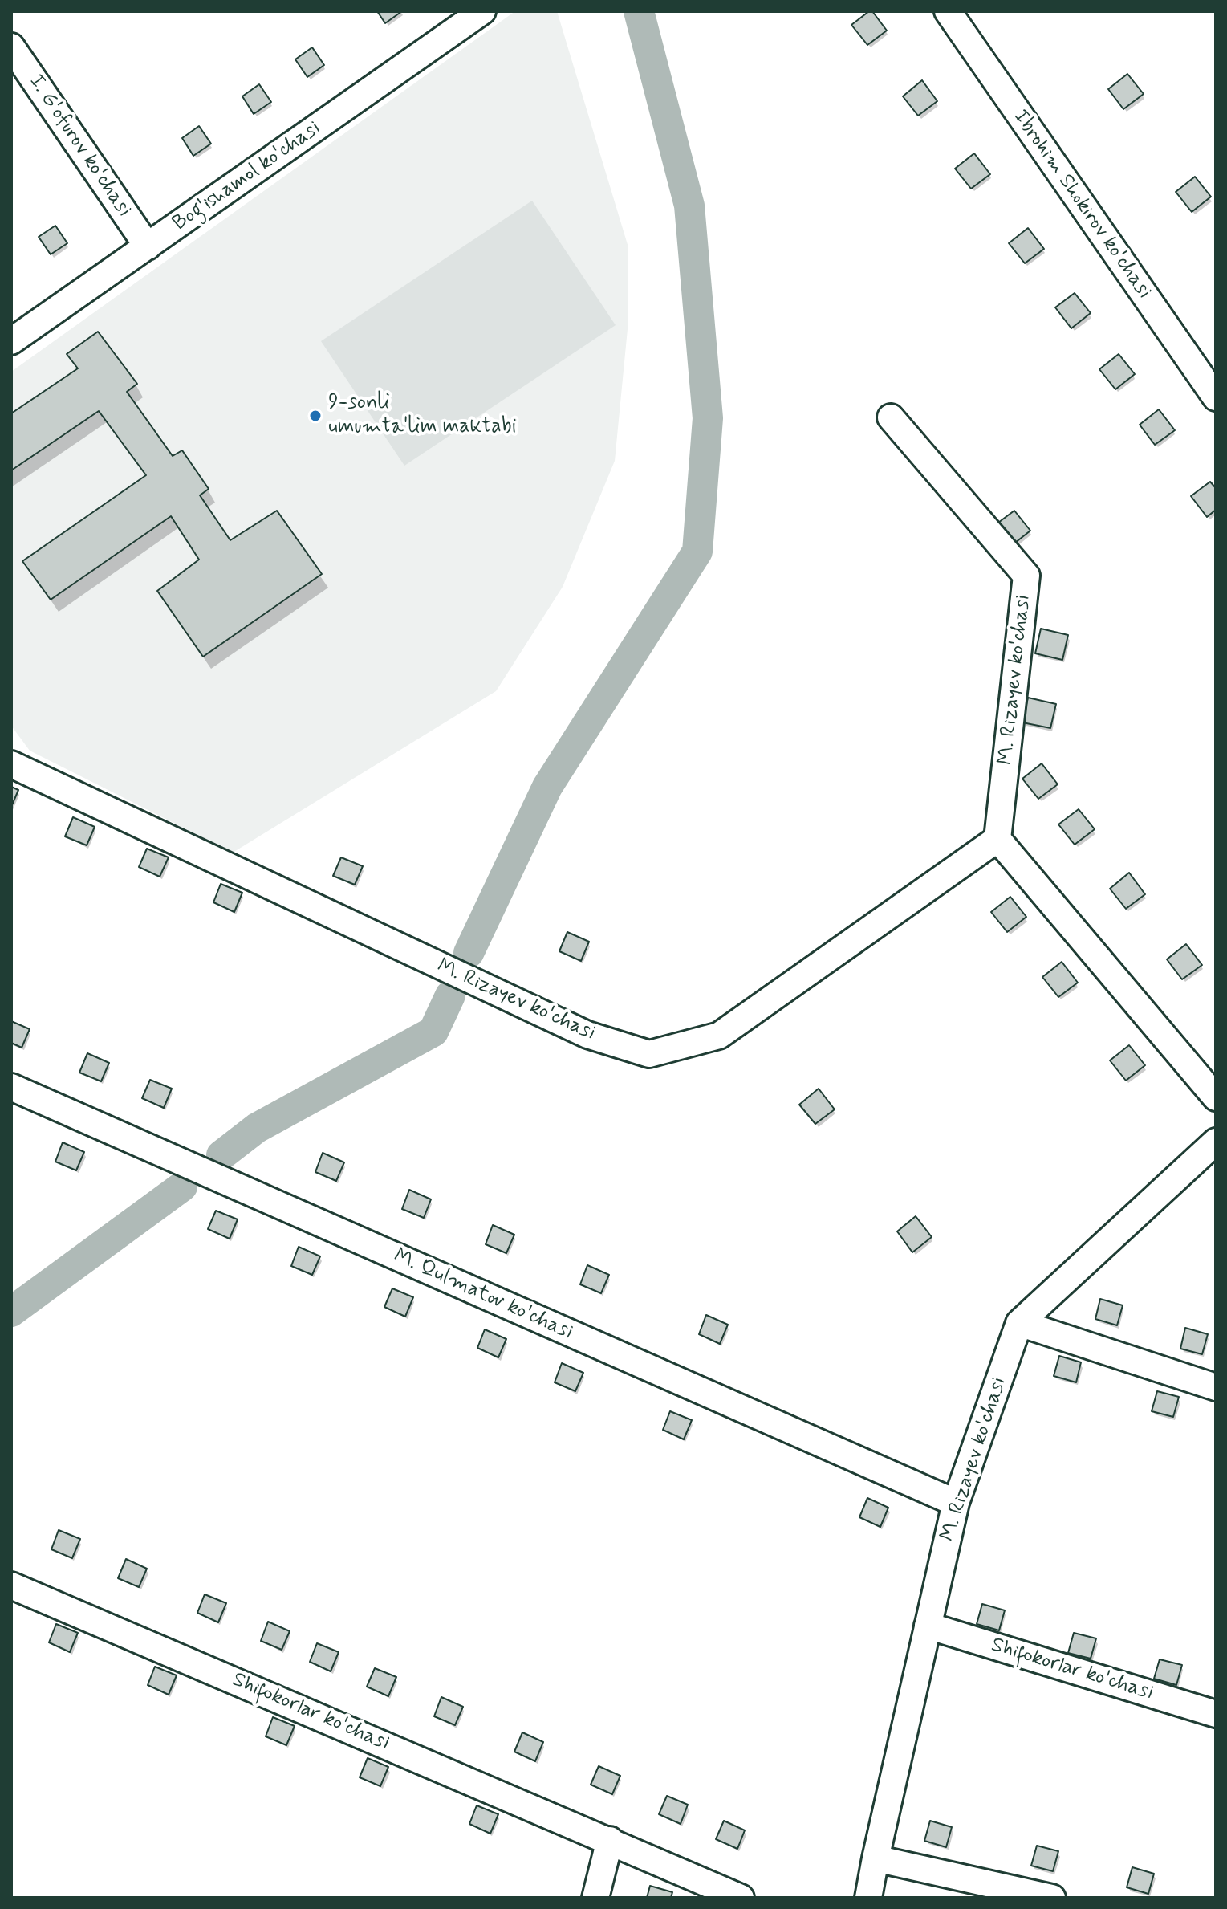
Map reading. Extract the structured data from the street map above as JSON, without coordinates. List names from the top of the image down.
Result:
{
  "streets": {
    "street": [
      "I. G'ofurov ko'chasi",
      "Bog'ishamol ko'chasi",
      "Ibrohim Shokirov ko'chasi",
      "M. Rizayev ko'chasi",
      "M. Qulmatov ko'chasi",
      "Shifokorlar ko'chasi"
    ]
  },
  "crossings": [
    ["I. G'ofurov ko'chasi", "Bog'ishamol ko'chasi"],
    ["M. Rizayev ko'chasi", "M. Qulmatov ko'chasi"],
    ["M. Rizayev ko'chasi", "Shifokorlar ko'chasi"]
  ],
  "places": ["9-sonli umumta'lim maktabi"]
}
